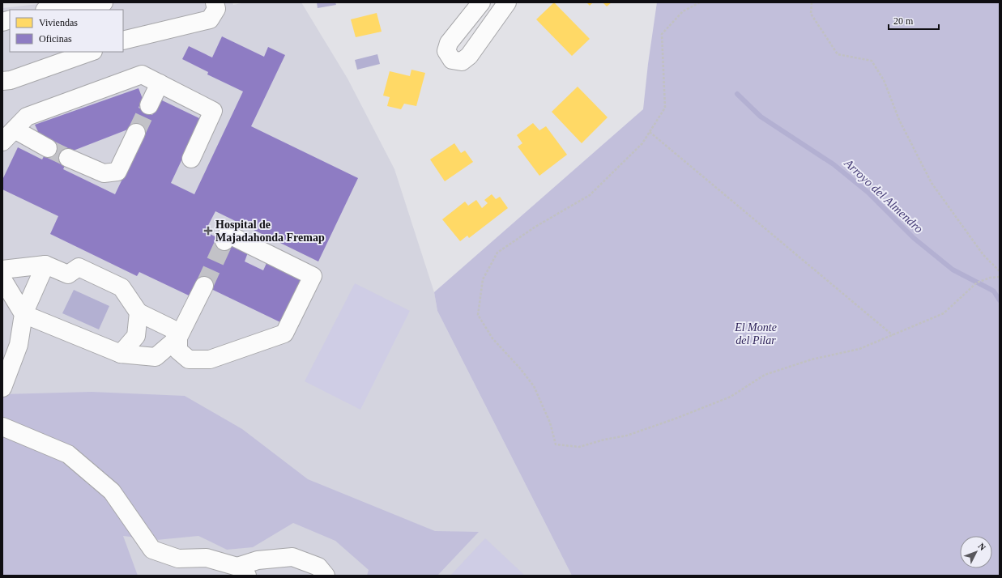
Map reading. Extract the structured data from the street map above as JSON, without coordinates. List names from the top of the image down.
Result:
{
  "water": ["Arroyo del Almendro"],
  "parks": ["El Monte del Pilar"],
  "places": {
    "health": ["Hospital de Majadahonda Fremap"]
  },
  "legend": ["Viviendas", "Oficinas"],
  "scale_bar": "20 m",
  "north": "top right"
}
